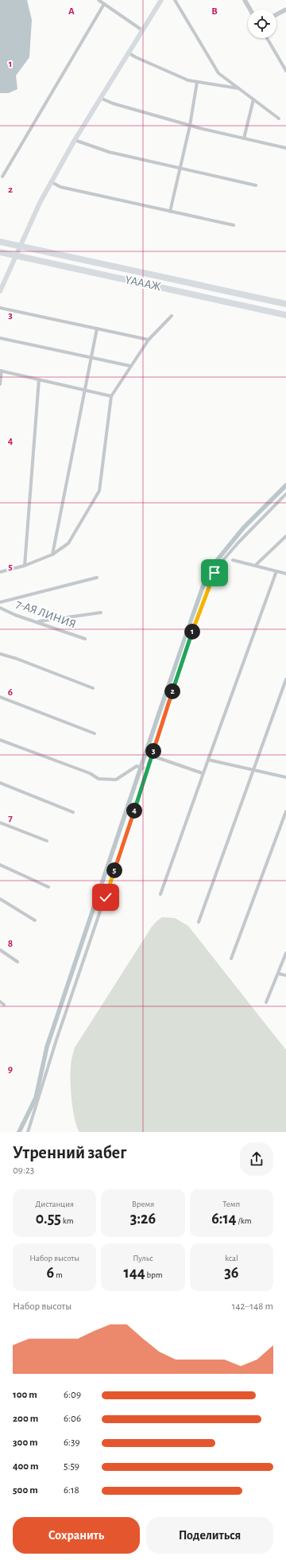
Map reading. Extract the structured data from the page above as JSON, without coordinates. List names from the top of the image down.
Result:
{
  "streets": {
    "highway": ["ҮАААЖ"],
    "street": ["7-АЯ ЛИНИЯ"]
  },
  "page": {
    "pins": [
      "1",
      "2",
      "3",
      "4",
      "5"
    ],
    "heading": ["Утренний забег", "09:23"],
    "stats": [
      ["Дистанция", "0.55 km"],
      ["Время", "3:26"],
      ["Темп", "6:14 /km"],
      ["Набор высоты", "6 m"],
      ["Пульс", "144 bpm"],
      ["kcal", "36"]
    ],
    "chart": ["Набор высоты", "142–148 m"],
    "list": [
      {
        "name": "100 m",
        "note": "6:09"
      },
      {
        "name": "200 m",
        "note": "6:06"
      },
      {
        "name": "300 m",
        "note": "6:39"
      },
      {
        "name": "400 m",
        "note": "5:59"
      },
      {
        "name": "500 m",
        "note": "6:18"
      }
    ],
    "buttons": ["Сохранить", "Поделиться"]
  },
  "grid": {
    "columns": ["A", "B"],
    "rows": [
      "1",
      "2",
      "3",
      "4",
      "5",
      "6",
      "7",
      "8",
      "9"
    ]
  }
}
